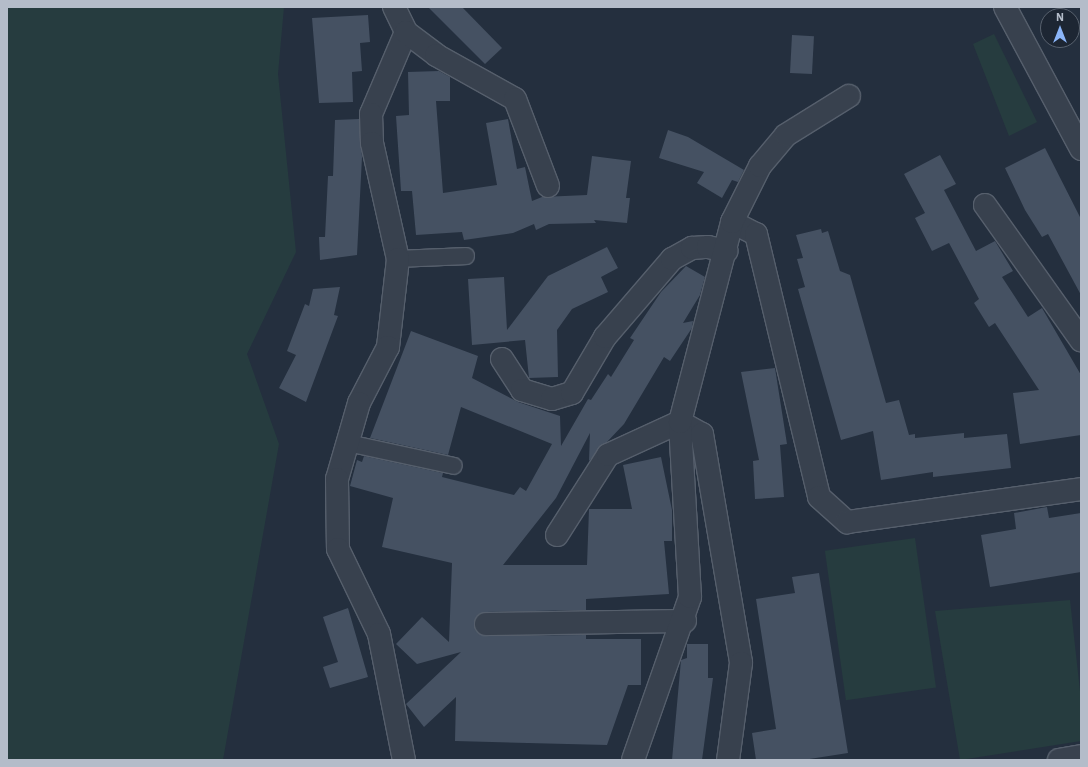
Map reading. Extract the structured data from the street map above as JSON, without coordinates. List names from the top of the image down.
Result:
{
  "north": "top"
}
